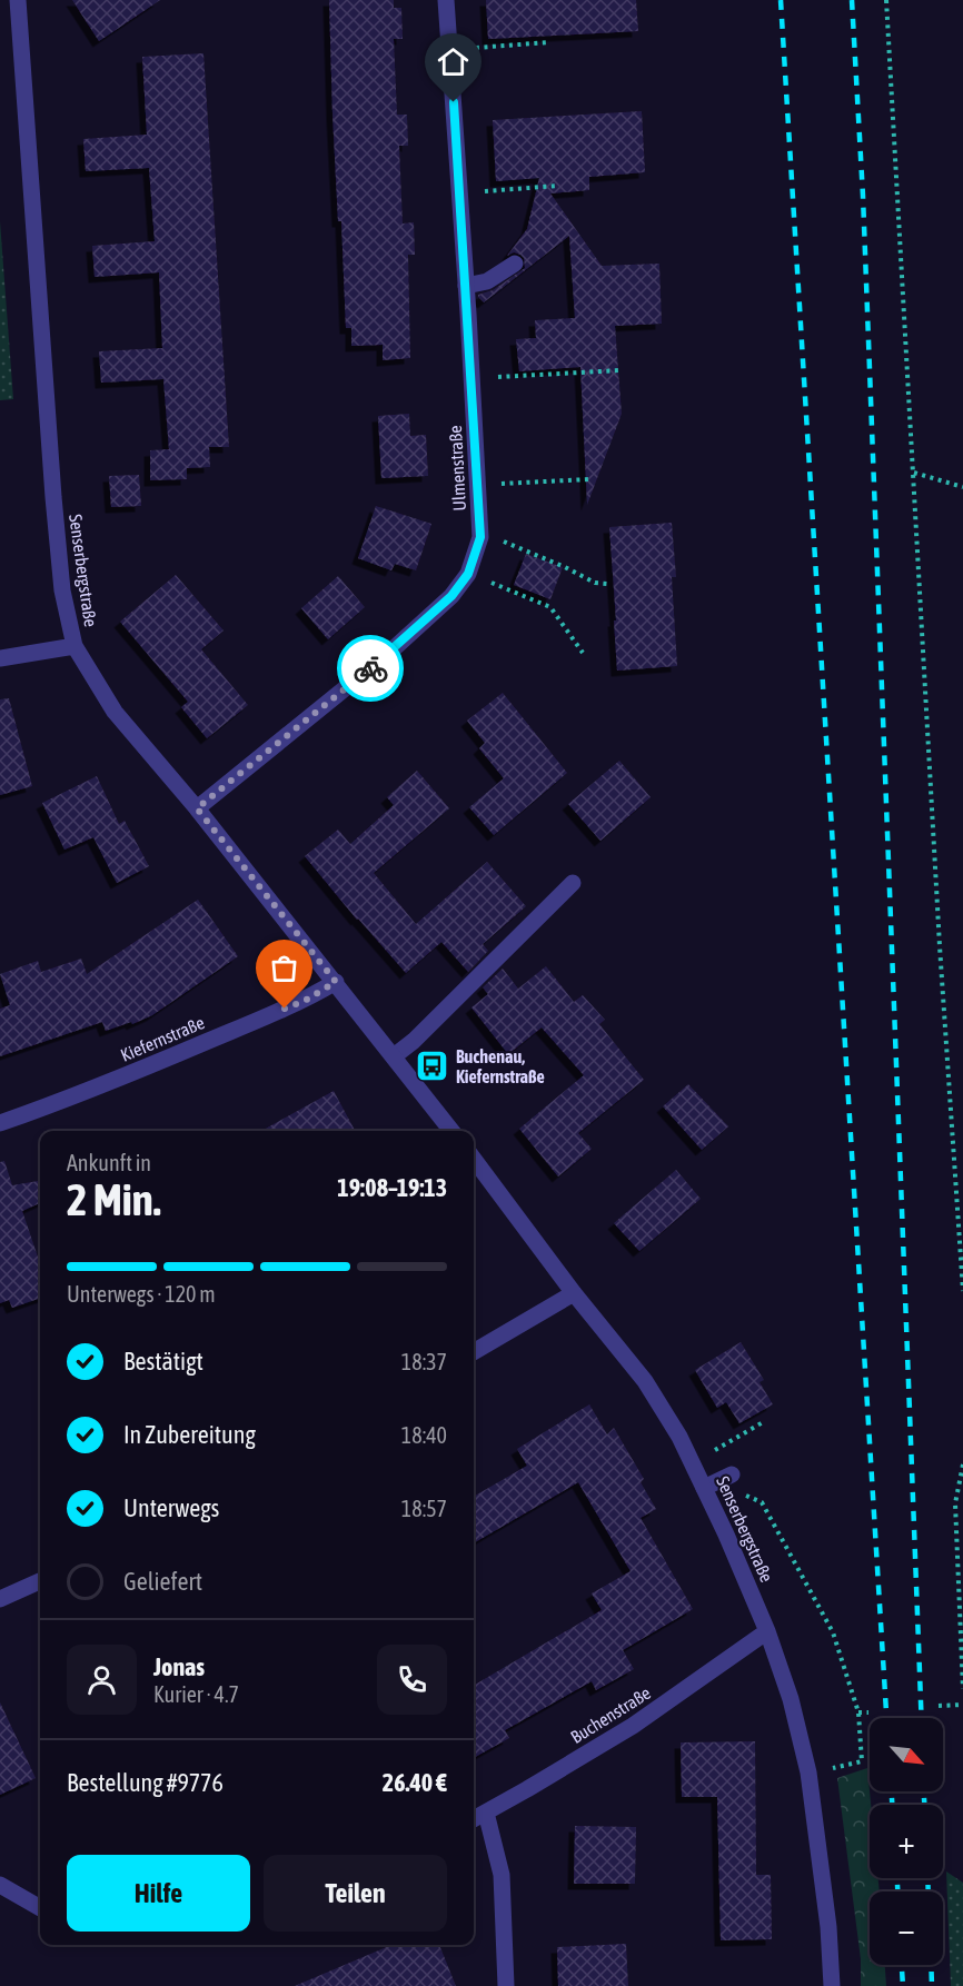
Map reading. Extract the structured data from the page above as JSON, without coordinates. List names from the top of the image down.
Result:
{
  "streets": {
    "street": [
      "Ulmenstraße",
      "Senserbergstraße",
      "Kiefernstraße",
      "Buchenstraße"
    ]
  },
  "crossings": [
    ["Ulmenstraße", "Senserbergstraße"],
    ["Senserbergstraße", "Kiefernstraße"],
    ["Senserbergstraße", "Buchenstraße"]
  ],
  "places": {
    "bus stop": ["Buchenau, Kiefernstraße"]
  },
  "north": "bottom right",
  "page": {
    "heading": ["2 Min.", "Ankunft in", "19:08–19:13"],
    "panel": [
      "Jonas",
      "Kurier · 4.7",
      "Bestellung #9776",
      "26.40 €"
    ],
    "bar": "Unterwegs · 120 m",
    "list": [
      ["Bestätigt", "18:37"],
      ["In Zubereitung", "18:40"],
      ["Unterwegs", "18:57"],
      "Geliefert"
    ],
    "map_buttons": ["+", "−"],
    "buttons": ["Hilfe", "Teilen"]
  }
}
